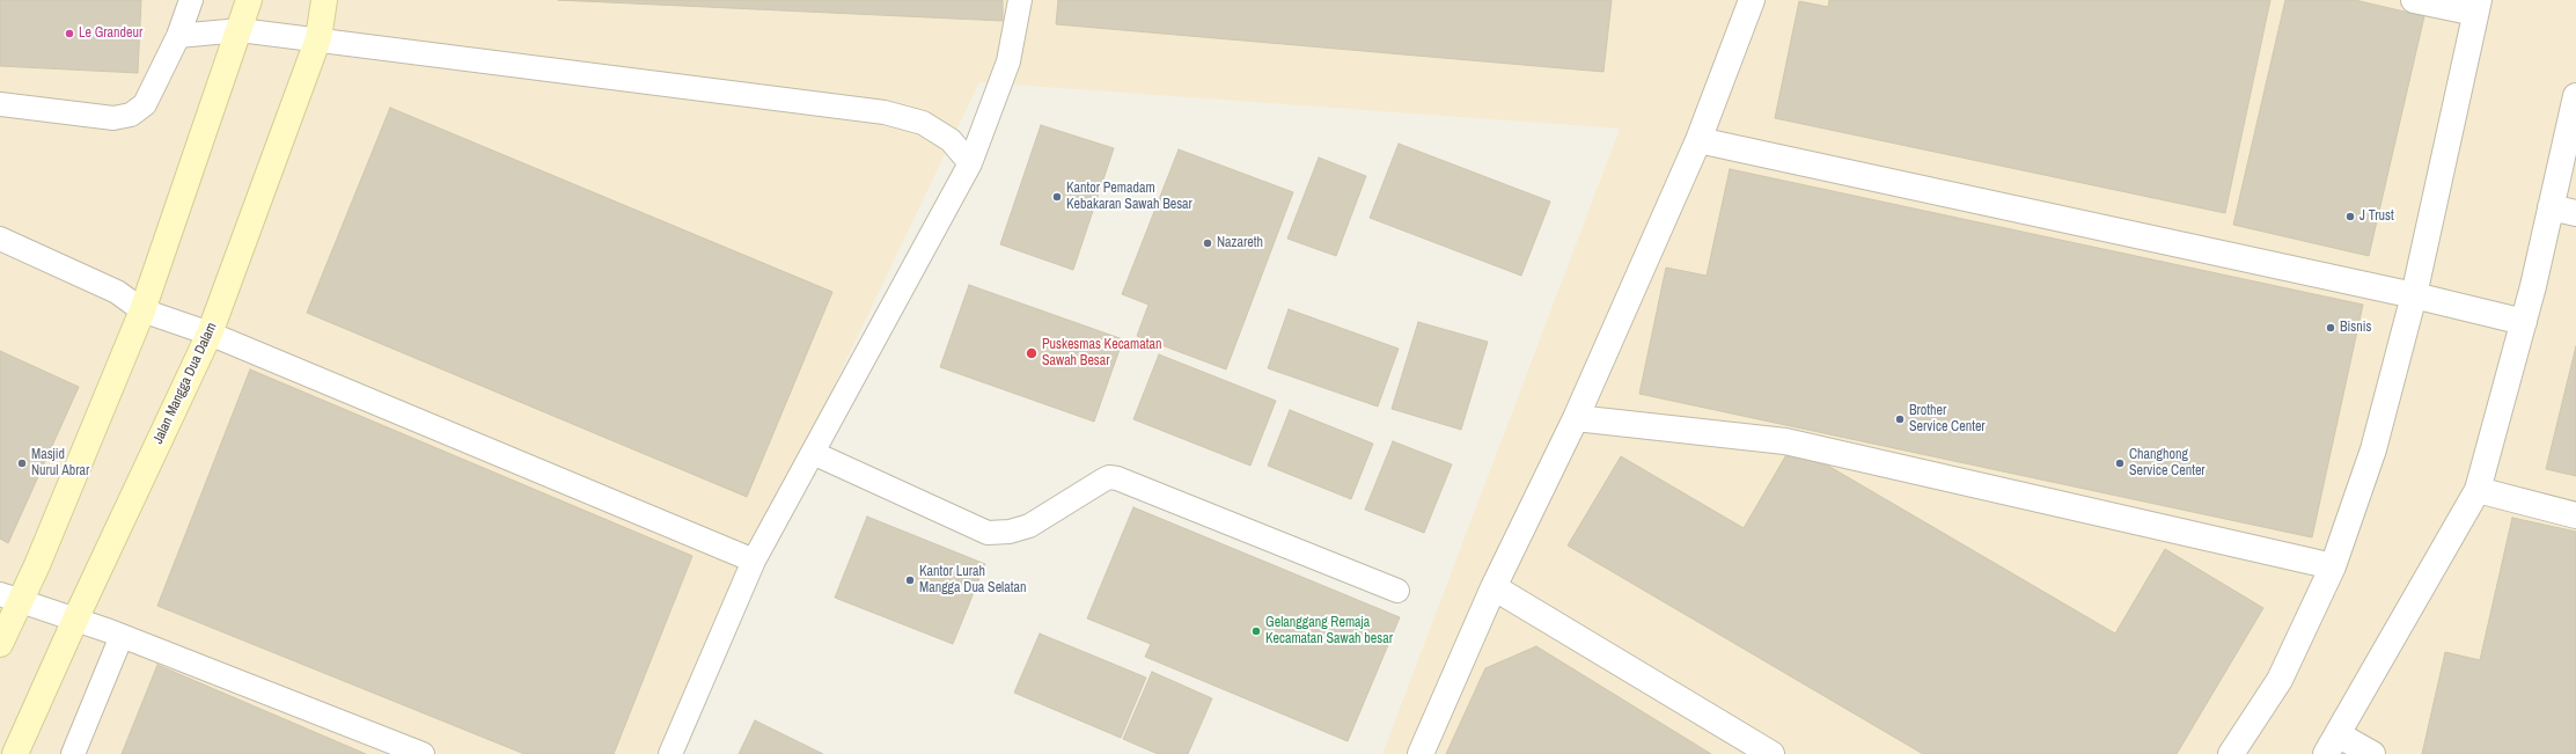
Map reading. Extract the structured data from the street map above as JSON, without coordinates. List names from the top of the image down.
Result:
{
  "streets": {
    "street": ["Jalan Mangga Dua Dalam"]
  },
  "places": [
    "Le Grandeur",
    "Kantor Pemadam Kebakaran Sawah Besar",
    "J Trust",
    "Nazareth",
    "Bisnis",
    "Puskesmas Kecamatan Sawah Besar",
    "Brother Service Center",
    "Masjid Nurul Abrar",
    "Changhong Service Center",
    "Kantor Lurah Mangga Dua Selatan",
    "Gelanggang Remaja Kecamatan Sawah besar"
  ]
}
